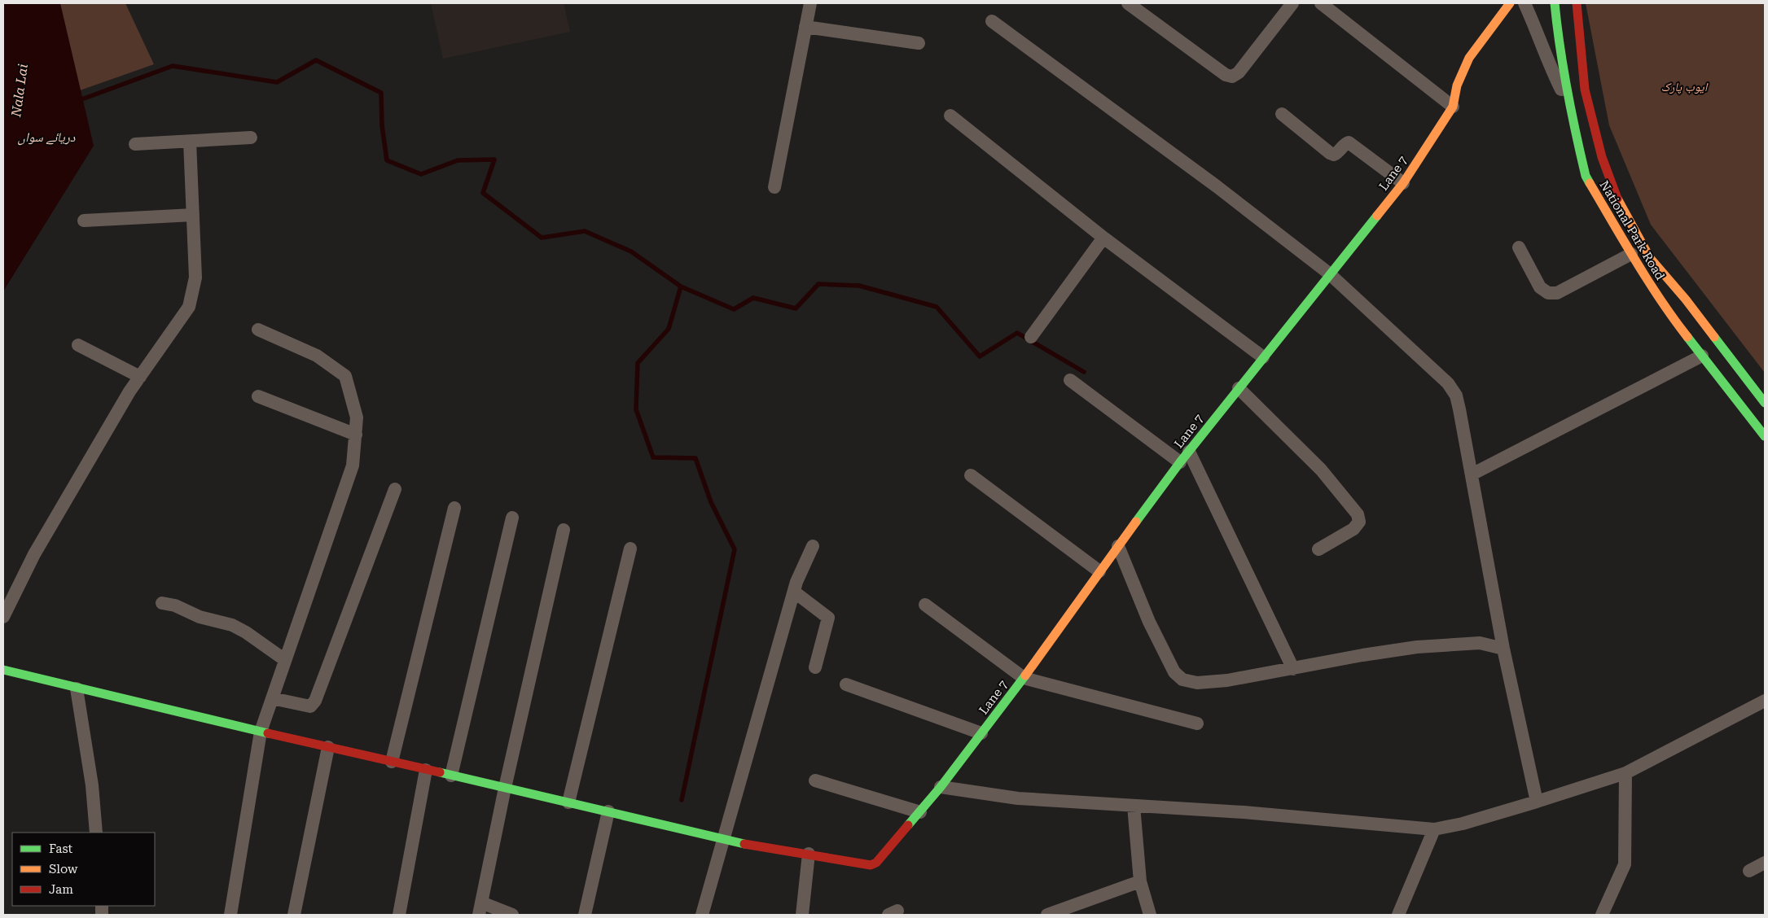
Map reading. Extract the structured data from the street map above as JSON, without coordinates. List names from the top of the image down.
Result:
{
  "streets": {
    "street": ["Lane 7", "National Park Road"]
  },
  "water": ["Nala Lai", "دریائے سواں"],
  "parks": ["ایوب پارک"],
  "legend": ["Fast", "Slow", "Jam"]
}
